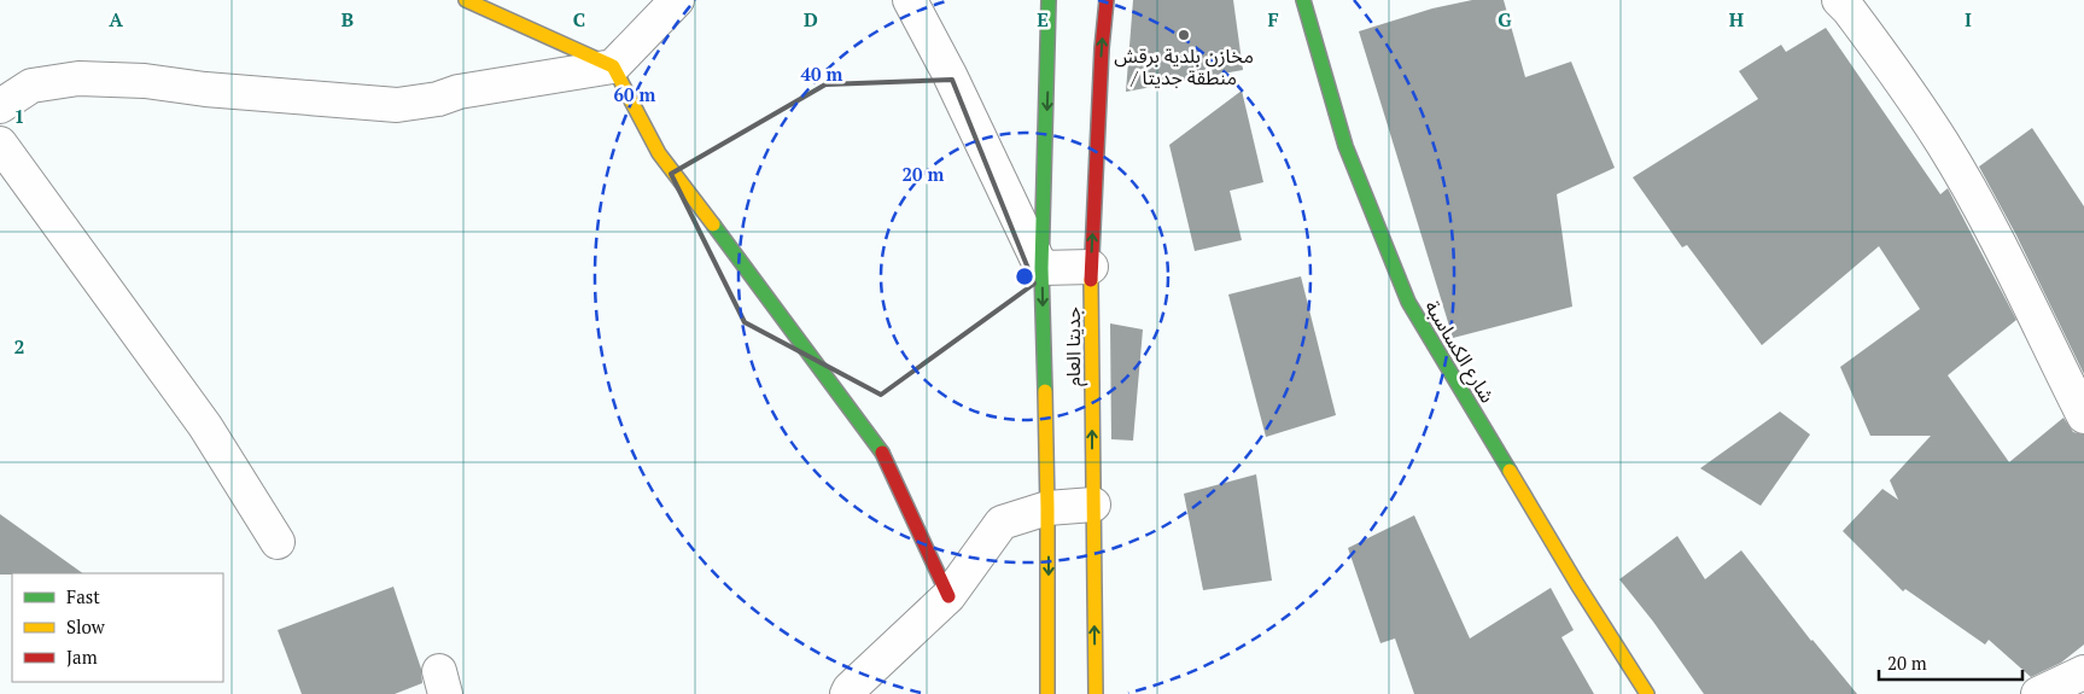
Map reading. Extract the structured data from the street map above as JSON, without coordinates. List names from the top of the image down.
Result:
{
  "streets": {
    "street": ["جديتا العام", "شارع الكساسبة"]
  },
  "places": ["مخازن بلدية برقش / منطقة جديتا"],
  "legend": ["Fast", "Slow", "Jam"],
  "scale_bar": "20 m",
  "grid": {
    "columns": [
      "A",
      "B",
      "C",
      "D",
      "E",
      "F",
      "G",
      "H",
      "I"
    ],
    "rows": ["1", "2"]
  },
  "rings": ["40 m", "60 m", "20 m"]
}
